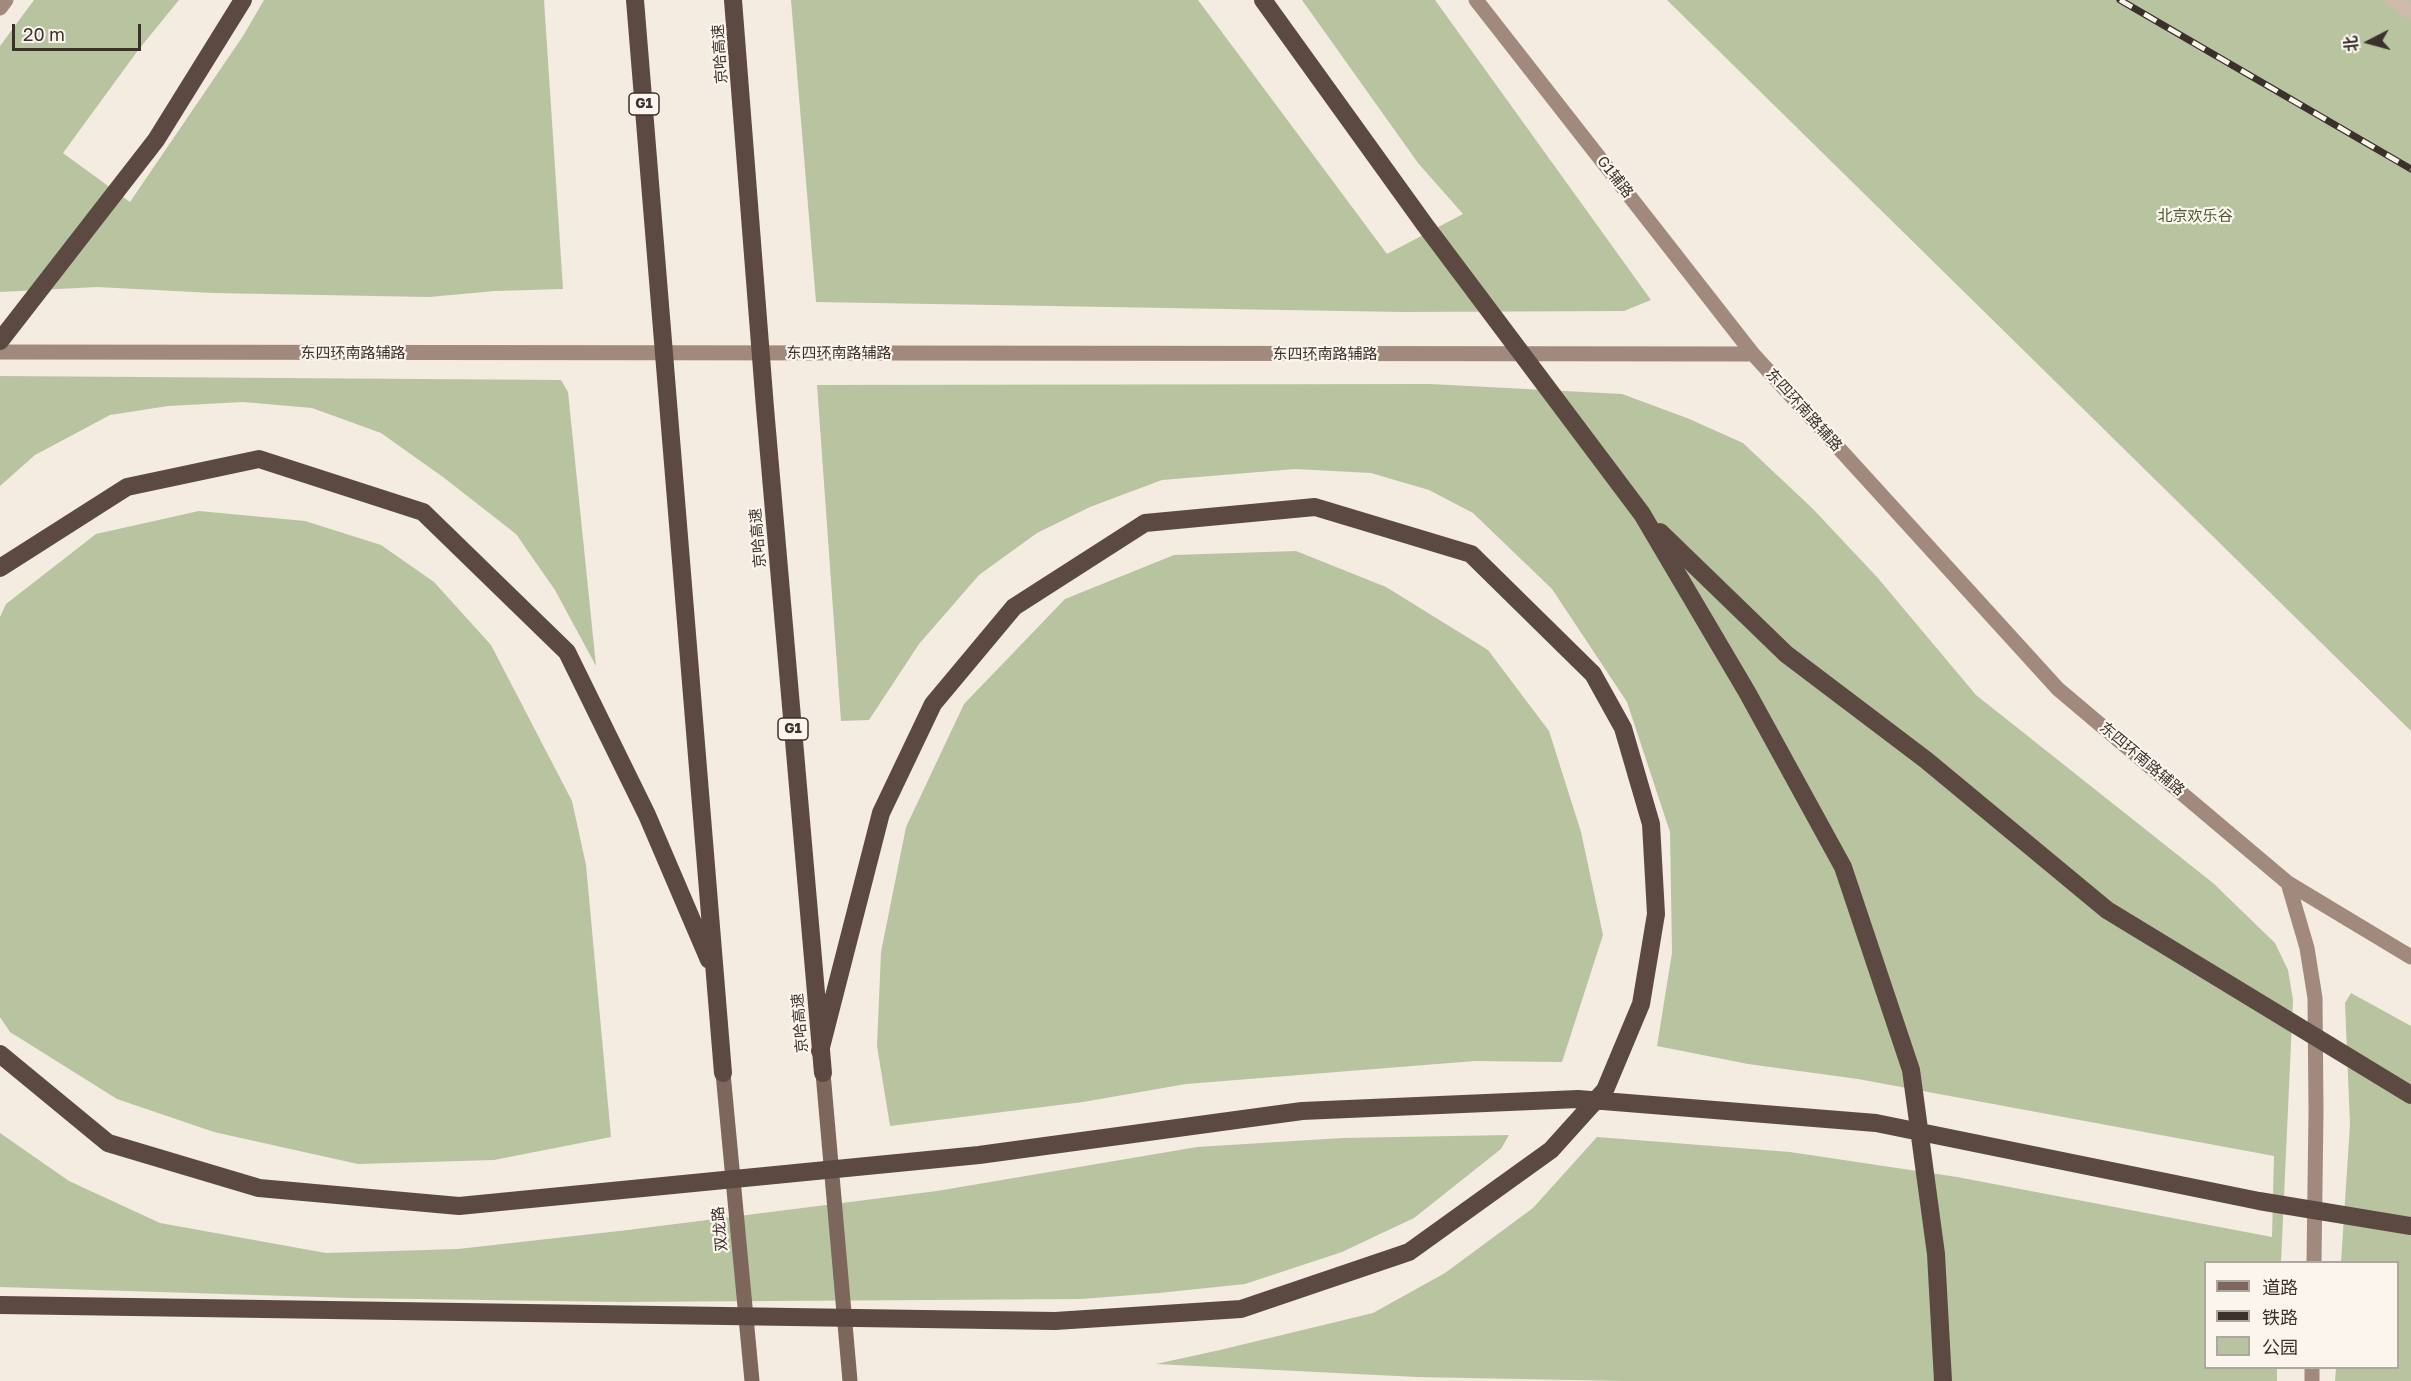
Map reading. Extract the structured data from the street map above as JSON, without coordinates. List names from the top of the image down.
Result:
{
  "streets": {
    "highway": ["京哈高速", "G1"],
    "main road": ["G1辅路", "东四环南路辅路", "双龙路"]
  },
  "crossings": [
    ["G1", "双龙路"],
    ["G1辅路", "东四环南路辅路"]
  ],
  "parks": ["北京欢乐谷"],
  "legend": ["道路", "铁路", "公园"],
  "scale_bar": "20 m",
  "north": "left"
}
